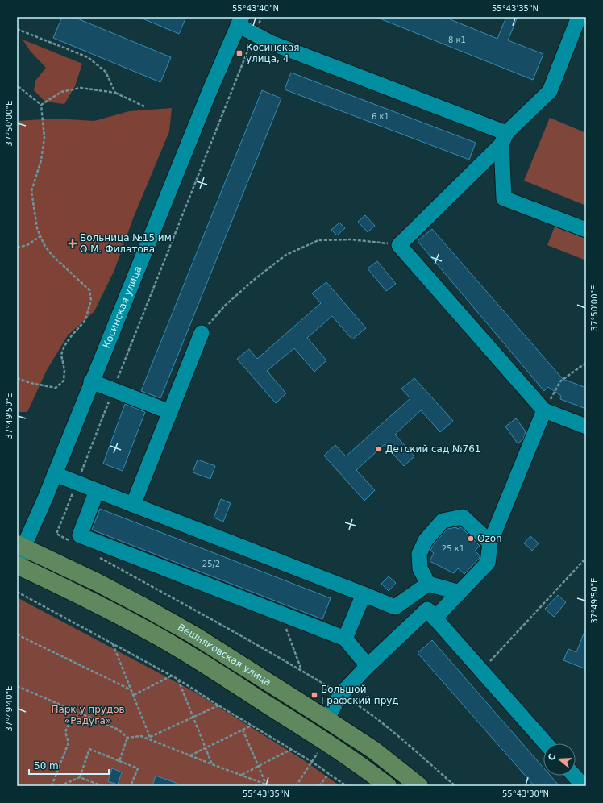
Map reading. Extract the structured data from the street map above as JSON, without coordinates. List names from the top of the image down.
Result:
{
  "streets": {
    "main road": ["Вешняковская улица"],
    "street": ["Косинская улица"]
  },
  "crossings": [
    ["Косинская улица", "Вешняковская улица"]
  ],
  "parks": ["Парк у прудов «Радуга»"],
  "places": {
    "transit": ["Косинская улица, 4", "Большой Графский пруд"],
    "health": ["Больница №15 им. О.М. Филатова"],
    "other": ["Детский сад №761", "Ozon"]
  },
  "house_numbers": [
    "8 к1",
    "6 к1",
    "25 к1",
    "25/2"
  ],
  "scale_bar": "50 m",
  "north": "left",
  "coordinates": [
    "55°43'40\"N",
    "55°43'35\"N",
    "37°50'00\"E",
    "37°49'50\"E",
    "37°49'40\"E",
    "55°43'30\"N"
  ]
}
